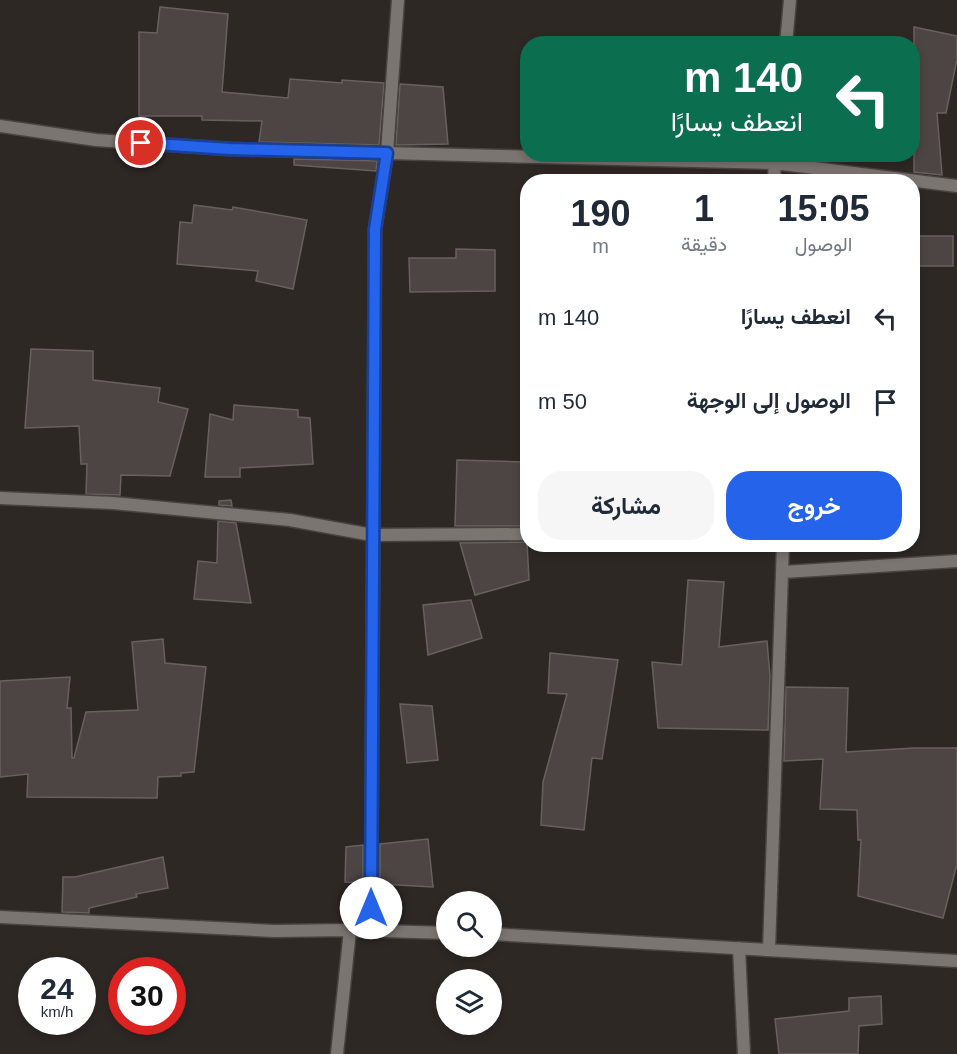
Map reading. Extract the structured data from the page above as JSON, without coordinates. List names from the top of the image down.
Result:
{
  "page": {
    "turn": ["140 m", "انعطف يسارًا"],
    "eta": [
      "15:05",
      "الوصول",
      "1",
      "دقيقة",
      "190",
      "m"
    ],
    "list": [
      {
        "name": "انعطف يسارًا",
        "value": "140 m"
      },
      {
        "name": "الوصول إلى الوجهة",
        "value": "50 m"
      }
    ],
    "buttons": ["خروج", "مشاركة"],
    "speed": "24 km/h",
    "limit": "30"
  }
}
